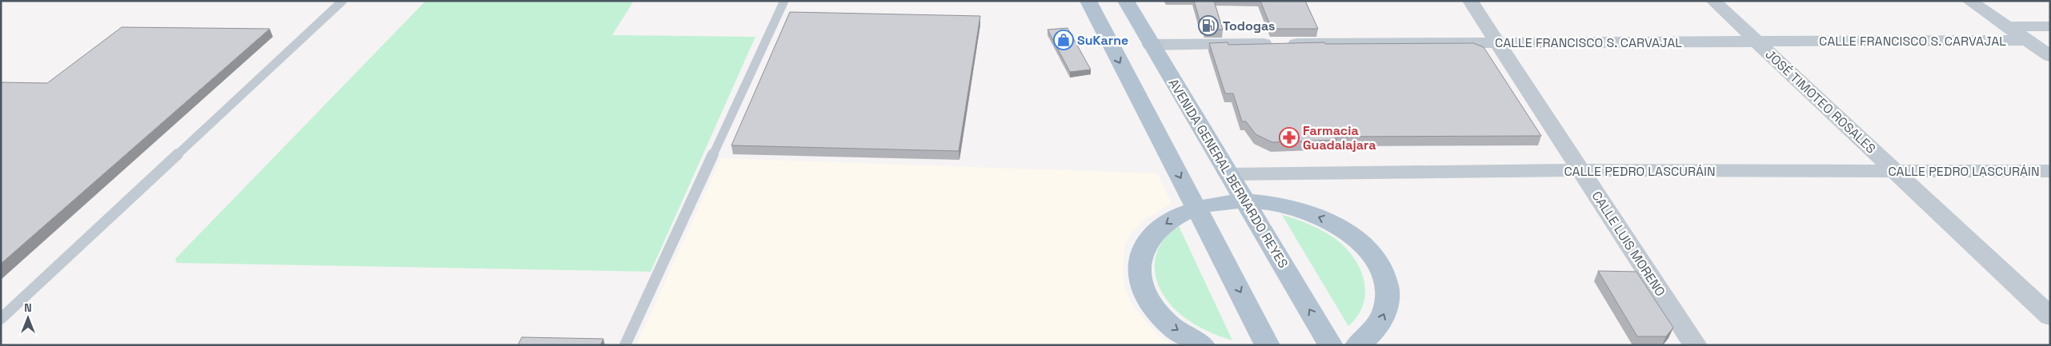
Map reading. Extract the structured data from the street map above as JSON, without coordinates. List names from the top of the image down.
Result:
{
  "streets": {
    "main road": ["AVENIDA GENERAL BERNARDO REYES"],
    "street": [
      "CALLE FRANCISCO S. CARVAJAL",
      "JOSÉ TIMOTEO ROSALES",
      "CALLE PEDRO LASCURÁIN",
      "CALLE LUIS MORENO"
    ]
  },
  "crossings": [
    ["CALLE FRANCISCO S. CARVAJAL", "JOSÉ TIMOTEO ROSALES"],
    ["CALLE FRANCISCO S. CARVAJAL", "AVENIDA GENERAL BERNARDO REYES"],
    ["CALLE FRANCISCO S. CARVAJAL", "CALLE LUIS MORENO"],
    ["JOSÉ TIMOTEO ROSALES", "CALLE PEDRO LASCURÁIN"],
    ["CALLE PEDRO LASCURÁIN", "AVENIDA GENERAL BERNARDO REYES"],
    ["CALLE PEDRO LASCURÁIN", "CALLE LUIS MORENO"]
  ],
  "places": {
    "fuel station": ["Todogas"],
    "shop": ["SuKarne"],
    "pharmacy": ["Farmacia Guadalajara"]
  },
  "north": "top"
}
